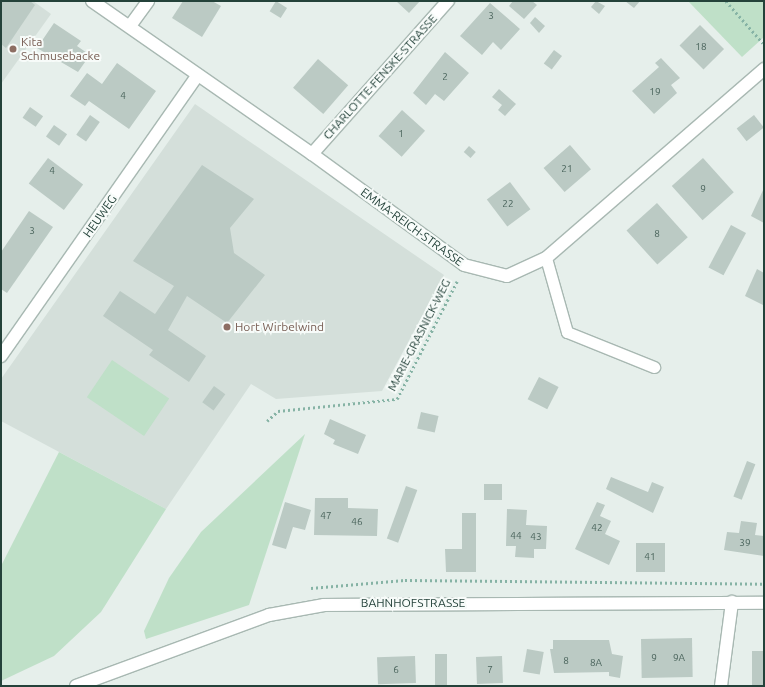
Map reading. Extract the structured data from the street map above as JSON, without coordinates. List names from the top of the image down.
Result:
{
  "streets": {
    "street": [
      "CHARLOTTE-FENSKE-STRASSE",
      "HEUWEG",
      "EMMA-REICH-STRASSE",
      "BAHNHOFSTRASSE"
    ],
    "path": ["MARIE-GRASNICK-WEG"]
  },
  "crossings": [
    ["CHARLOTTE-FENSKE-STRASSE", "EMMA-REICH-STRASSE"],
    ["HEUWEG", "EMMA-REICH-STRASSE"],
    ["EMMA-REICH-STRASSE", "MARIE-GRASNICK-WEG"]
  ],
  "places": ["Kita Schmusebacke", "Hort Wirbelwind"],
  "house_numbers": [
    "3",
    "18",
    "2",
    "19",
    "4",
    "1",
    "21",
    "4",
    "9",
    "22",
    "3",
    "8",
    "47",
    "46",
    "42",
    "44",
    "43",
    "39",
    "41",
    "9",
    "9A",
    "8",
    "8A",
    "6",
    "7"
  ]
}
